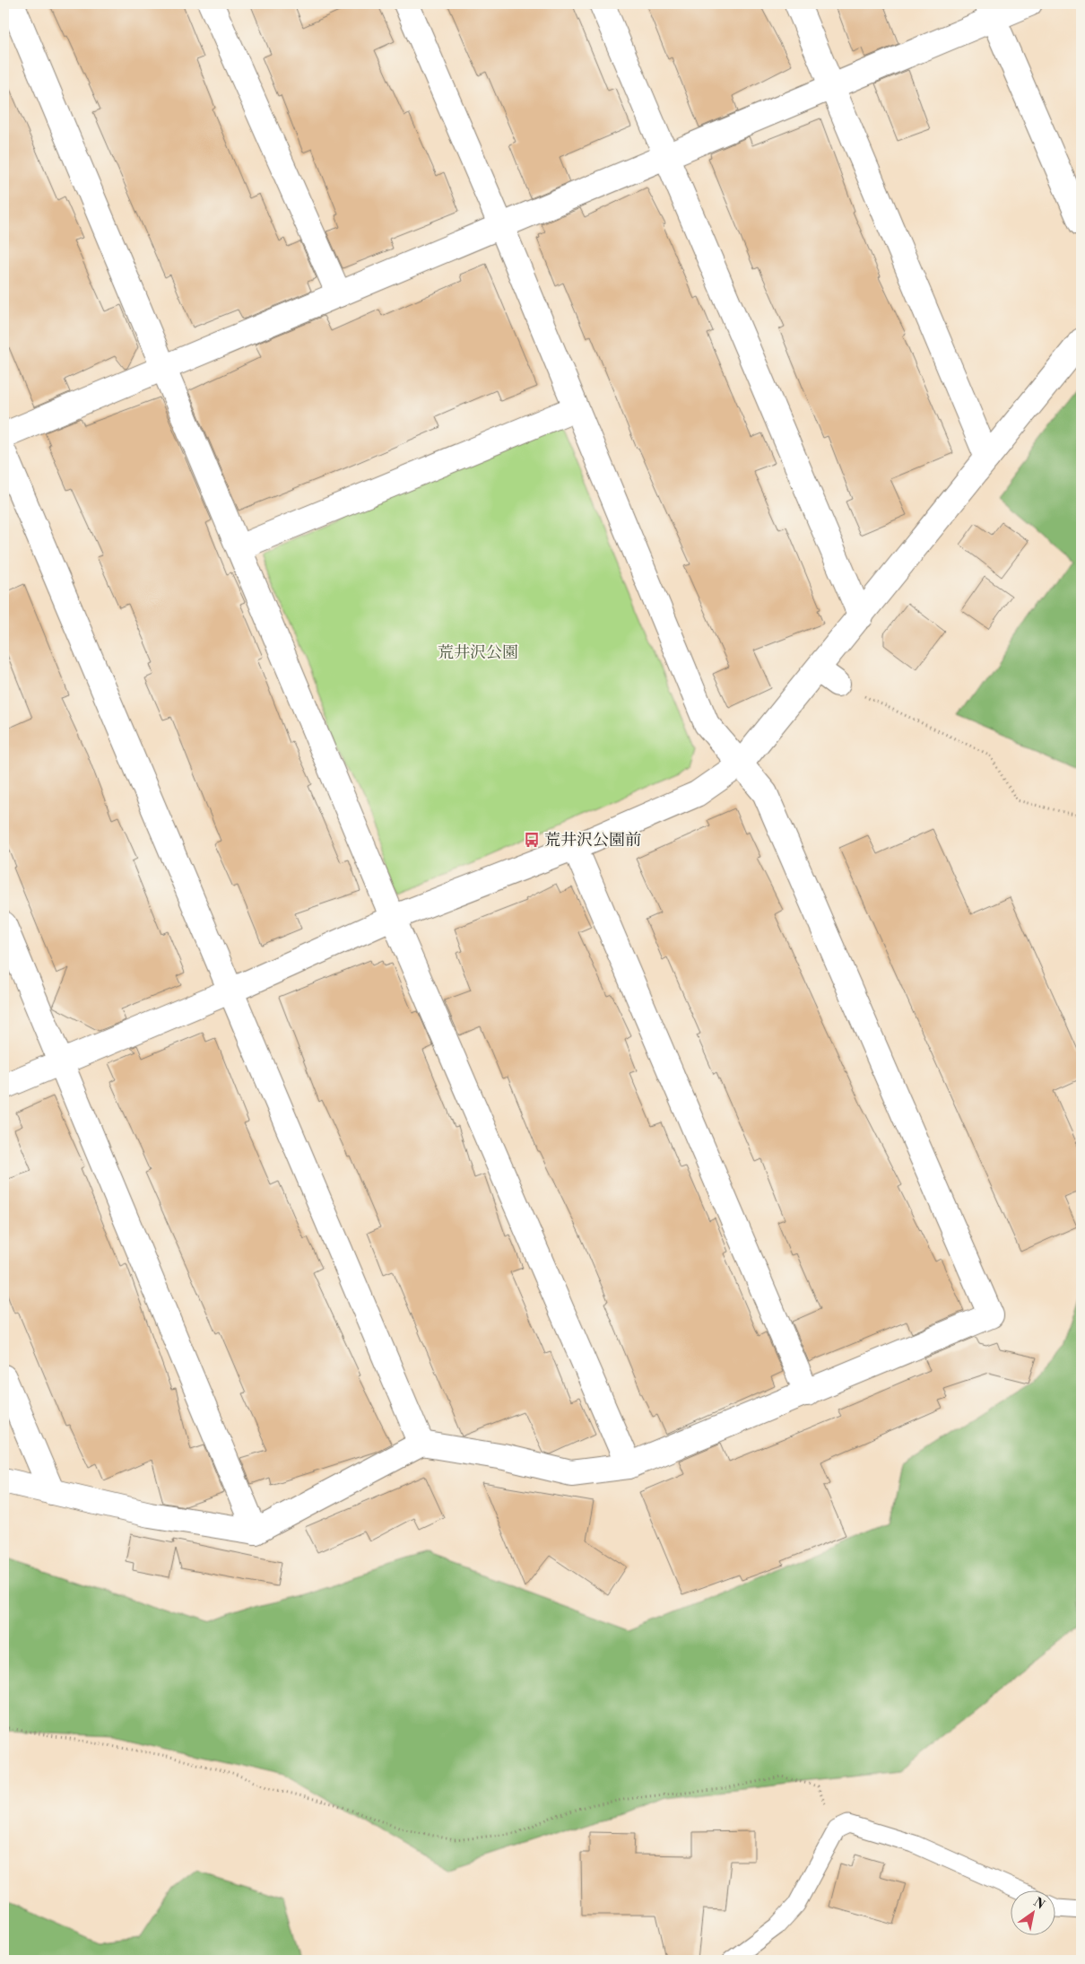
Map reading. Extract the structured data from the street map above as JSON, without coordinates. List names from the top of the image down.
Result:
{
  "parks": ["荒井沢公園"],
  "places": {
    "bus stop": ["荒井沢公園前"]
  },
  "north": "top right"
}
